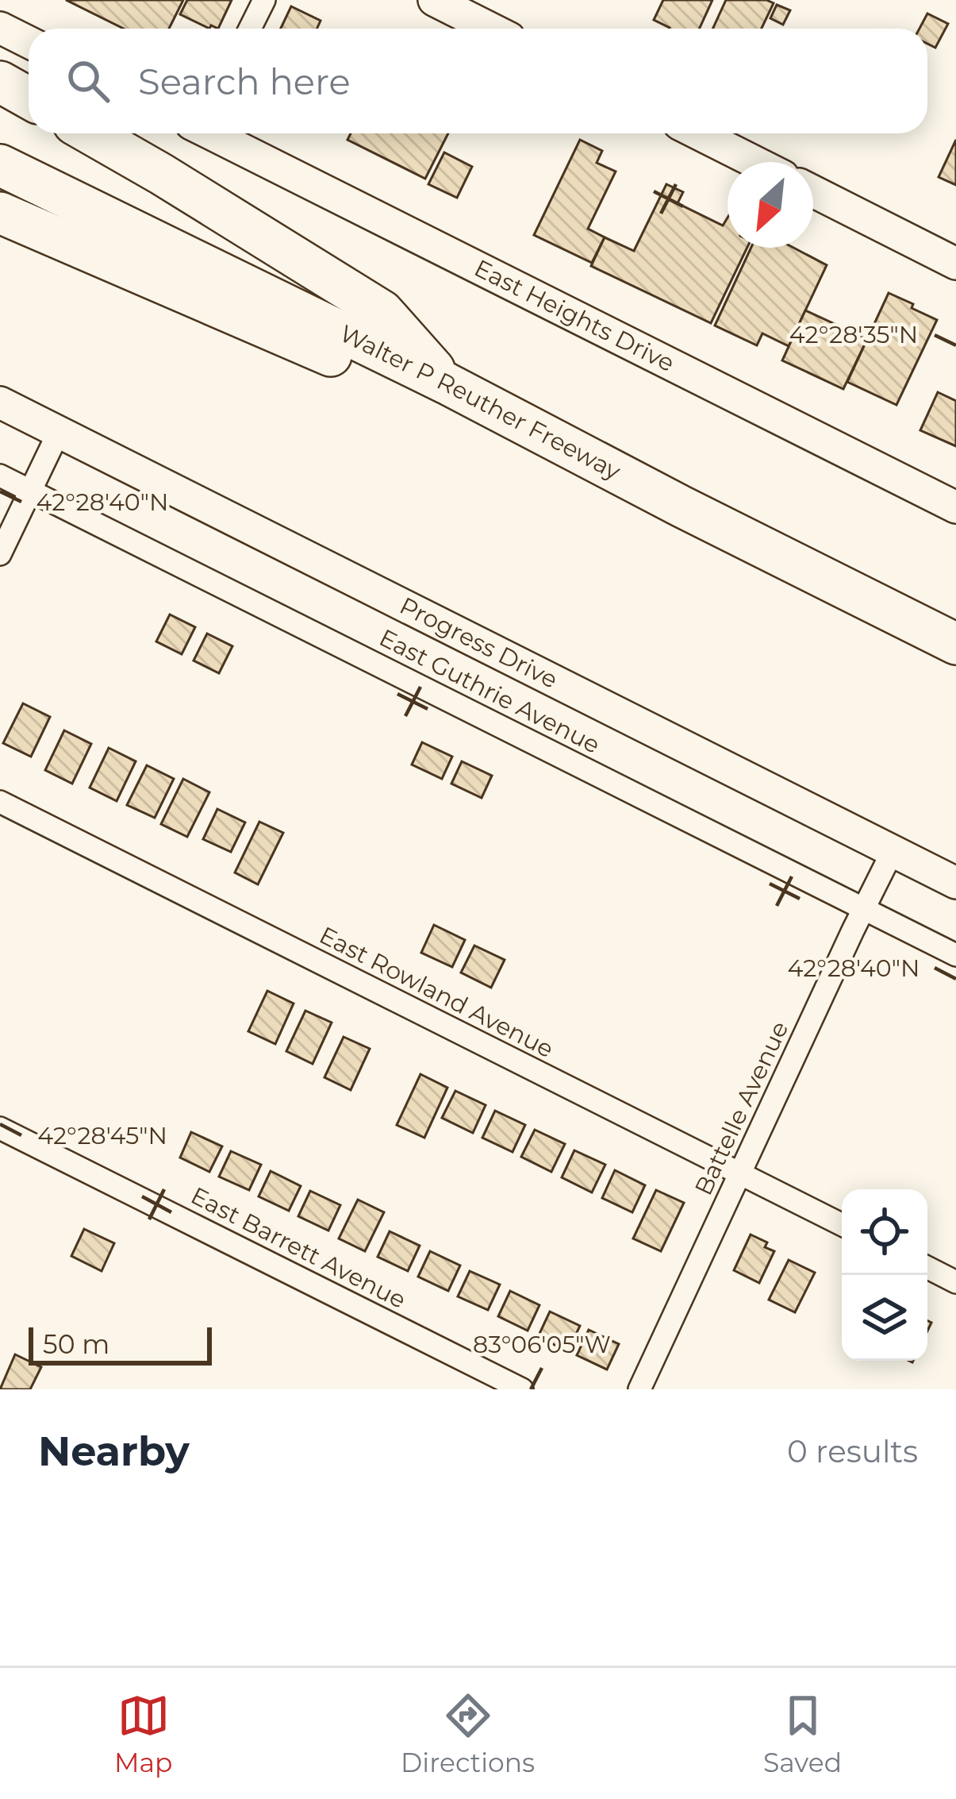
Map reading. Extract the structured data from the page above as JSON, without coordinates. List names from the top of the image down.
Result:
{
  "streets": {
    "highway": ["Walter P Reuther Freeway"],
    "main road": ["East Heights Drive", "Progress Drive"],
    "street": [
      "East Guthrie Avenue",
      "East Rowland Avenue",
      "Battelle Avenue",
      "East Barrett Avenue"
    ]
  },
  "crossings": [
    ["Progress Drive", "Battelle Avenue"],
    ["East Guthrie Avenue", "Battelle Avenue"],
    ["East Rowland Avenue", "Battelle Avenue"]
  ],
  "scale_bar": "50 m",
  "north": "bottom left",
  "page": {
    "search": "Search here",
    "scale": "50 m",
    "heading": ["Nearby", "0 results"],
    "nav": ["Map", "Directions", "Saved"]
  },
  "coordinates": [
    "42°28'35\"N",
    "42°28'40\"N",
    "42°28'45\"N",
    "83°06'05\"W"
  ]
}
